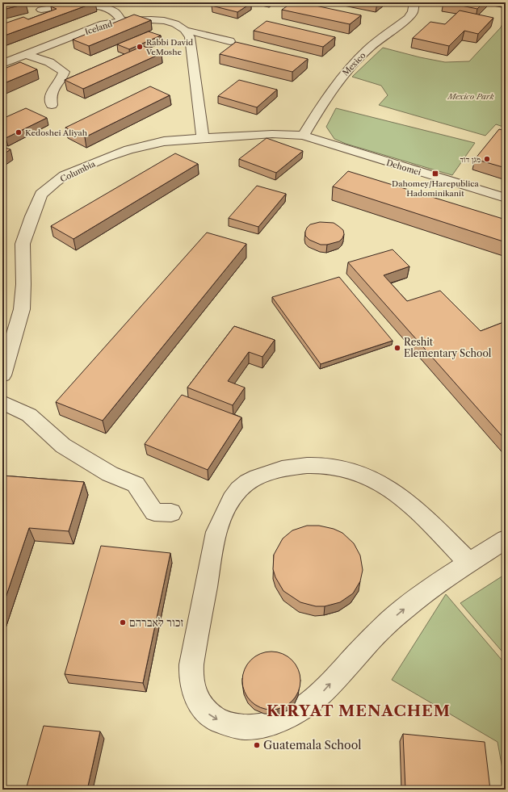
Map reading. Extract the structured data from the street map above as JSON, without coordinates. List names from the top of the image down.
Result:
{
  "streets": {
    "street": [
      "Iceland",
      "Mexico",
      "Dehomei",
      "Columbia"
    ]
  },
  "crossings": [
    ["Mexico", "Dehomei"],
    ["Mexico", "Columbia"],
    ["Dehomei", "Columbia"]
  ],
  "districts": ["KIRYAT MENACHEM"],
  "parks": ["Mexico Park"],
  "places": {
    "other": [
      "Rabbi David VeMoshe",
      "Kedoshei Aliyah",
      "מגן דוד",
      "Reshit Elementary School",
      "זכור לאברהם",
      "Guatemala School"
    ],
    "transit": ["Dahomey/Harepublica Hadominikanit"]
  }
}
